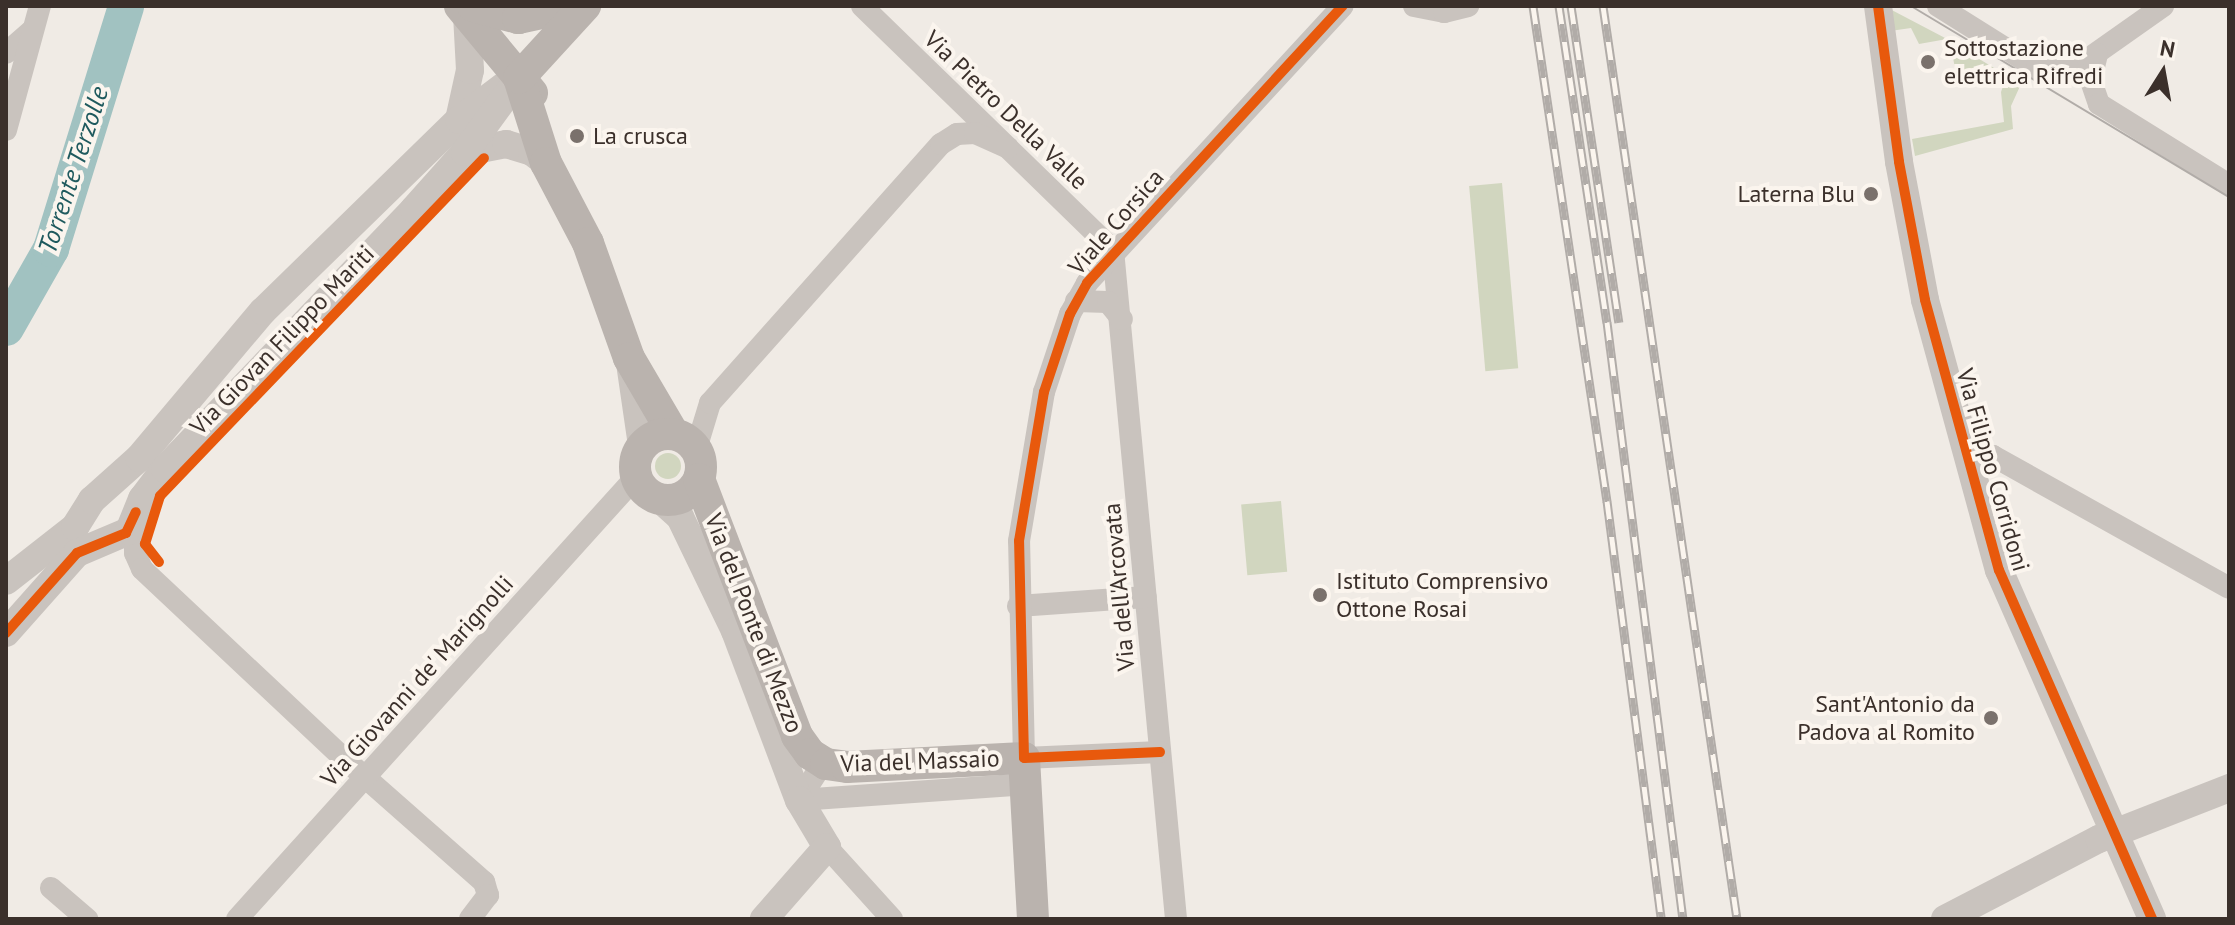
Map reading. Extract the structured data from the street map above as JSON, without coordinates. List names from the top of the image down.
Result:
{
  "streets": {
    "main road": [
      "Viale Corsica",
      "Via Giovan Filippo Mariti",
      "Via del Ponte di Mezzo",
      "Via del Massaio"
    ],
    "street": [
      "Via Pietro Della Valle",
      "Via Filippo Corridoni",
      "Via dell'Arcovata",
      "Via Giovanni de' Marignolli"
    ]
  },
  "crossings": [
    ["Via Pietro Della Valle", "Viale Corsica"],
    ["Via Pietro Della Valle", "Via dell'Arcovata"],
    ["Viale Corsica", "Via dell'Arcovata"],
    ["Viale Corsica", "Via del Massaio"],
    ["Via Giovan Filippo Mariti", "Via del Ponte di Mezzo"],
    ["Via dell'Arcovata", "Via del Massaio"],
    ["Via del Ponte di Mezzo", "Via Giovanni de' Marignolli"],
    ["Via del Ponte di Mezzo", "Via del Massaio"]
  ],
  "water": ["Torrente Terzolle"],
  "places": [
    "Sottostazione elettrica Rifredi",
    "La crusca",
    "Laterna Blu",
    "Istituto Comprensivo Ottone Rosai",
    "Sant'Antonio da Padova al Romito"
  ],
  "north": "top"
}
